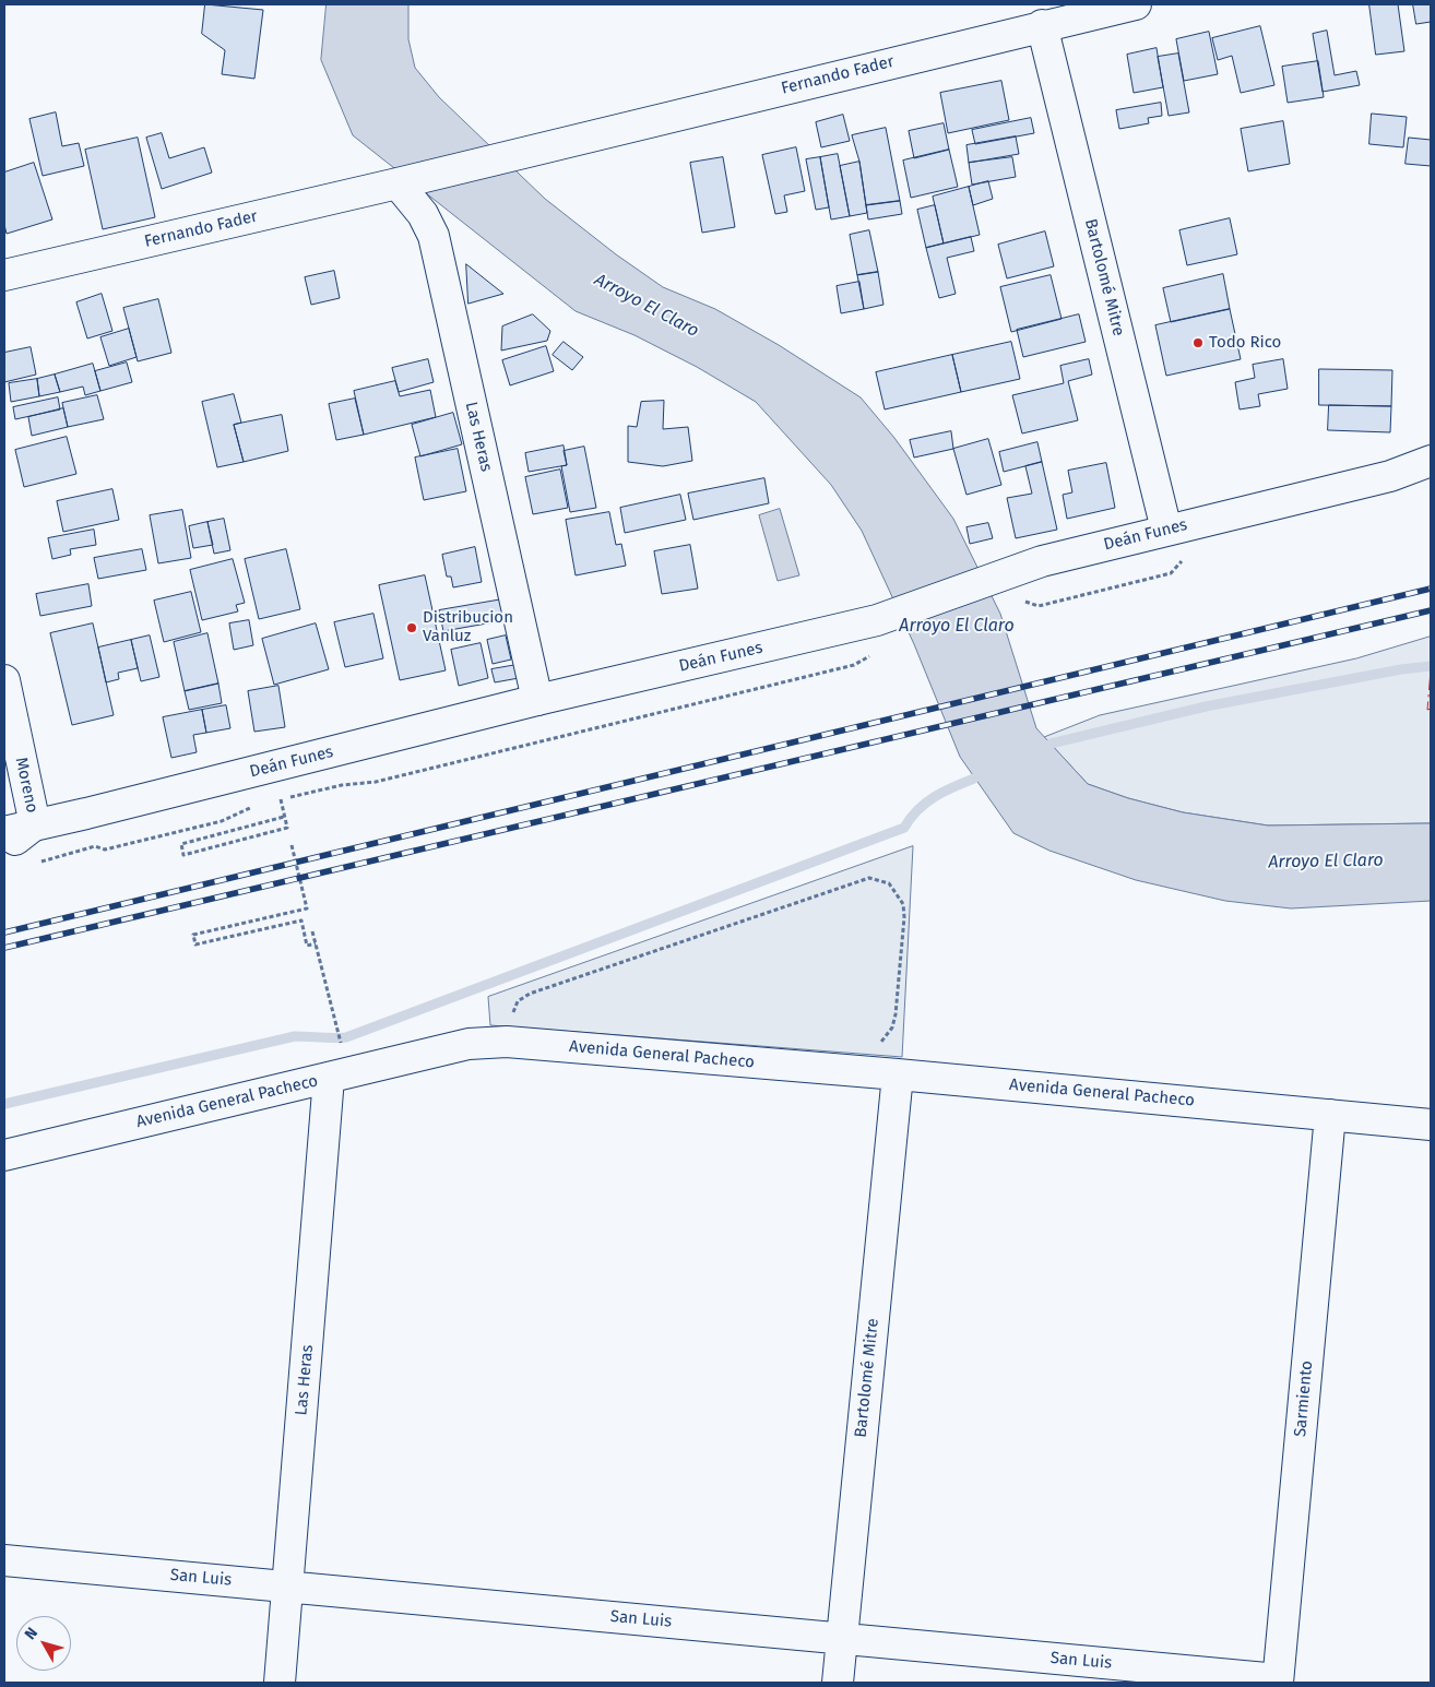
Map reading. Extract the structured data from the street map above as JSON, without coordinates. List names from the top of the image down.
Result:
{
  "streets": {
    "street": [
      "Fernando Fader",
      "Bartolomé Mitre",
      "Las Heras",
      "Deán Funes",
      "Moreno",
      "Avenida General Pacheco",
      "Sarmiento",
      "San Luis"
    ]
  },
  "crossings": [
    ["Fernando Fader", "Bartolomé Mitre"],
    ["Fernando Fader", "Las Heras"],
    ["Bartolomé Mitre", "Deán Funes"],
    ["Bartolomé Mitre", "Avenida General Pacheco"],
    ["Bartolomé Mitre", "San Luis"],
    ["Las Heras", "Deán Funes"],
    ["Las Heras", "Avenida General Pacheco"],
    ["Las Heras", "San Luis"],
    ["Deán Funes", "Moreno"],
    ["Avenida General Pacheco", "Sarmiento"],
    ["Sarmiento", "San Luis"]
  ],
  "water": ["Arroyo El Claro"],
  "places": ["Todo Rico", "Distribucion Vanluz"],
  "north": "top left"
}
